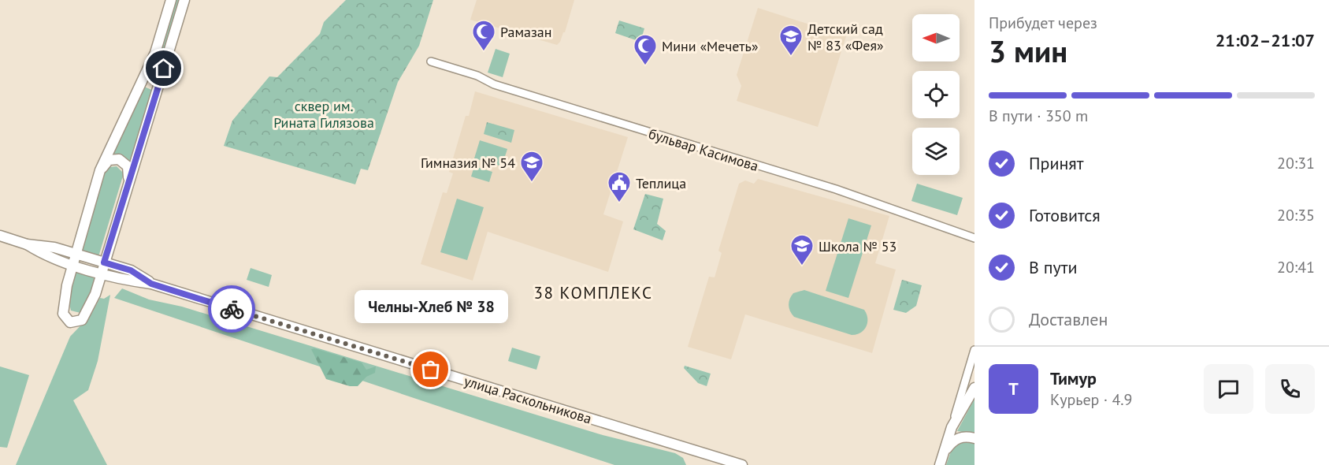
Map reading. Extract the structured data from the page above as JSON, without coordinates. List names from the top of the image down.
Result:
{
  "streets": {
    "street": ["бульвар Касимова", "улица Раскольникова"]
  },
  "districts": ["38 КОМПЛЕКС"],
  "parks": ["сквер им. Рината Гилязова"],
  "places": {
    "mosque": ["Рамазан", "Мини «Мечеть»"],
    "school or university": ["Детский сад № 83 «Фея»", "Гимназия № 54", "Школа № 53"],
    "public building": ["Теплица"],
    "other": ["Челны-Хлеб № 38"]
  },
  "north": "left",
  "page": {
    "heading": ["3 мин", "Прибудет через", "21:02–21:07"],
    "panel": ["Тимур", "Курьер · 4.9"],
    "bar": "В пути · 350 m",
    "list": [
      ["Принят", "20:31"],
      ["Готовится", "20:35"],
      ["В пути", "20:41"],
      "Доставлен"
    ],
    "bubble": "Челны-Хлеб № 38",
    "round": "Т"
  }
}
